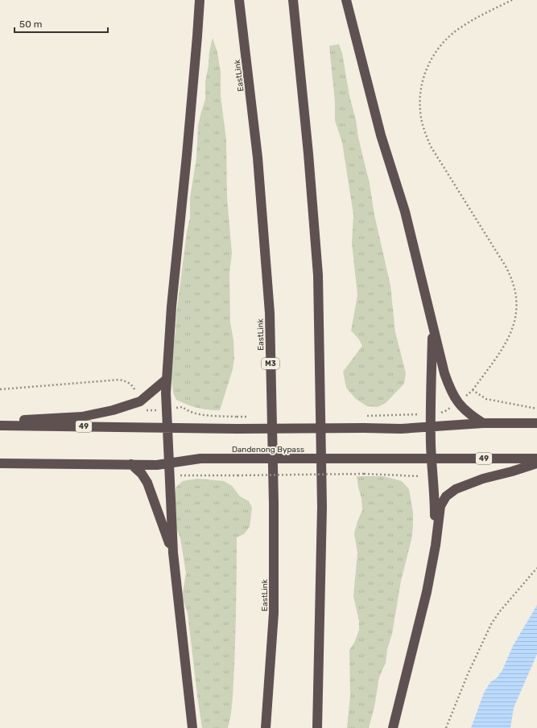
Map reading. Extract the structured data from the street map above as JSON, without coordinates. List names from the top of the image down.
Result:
{
  "streets": {
    "highway": [
      "EastLink",
      "M3",
      "49",
      "Dandenong Bypass"
    ]
  },
  "scale_bar": "50 m"
}
